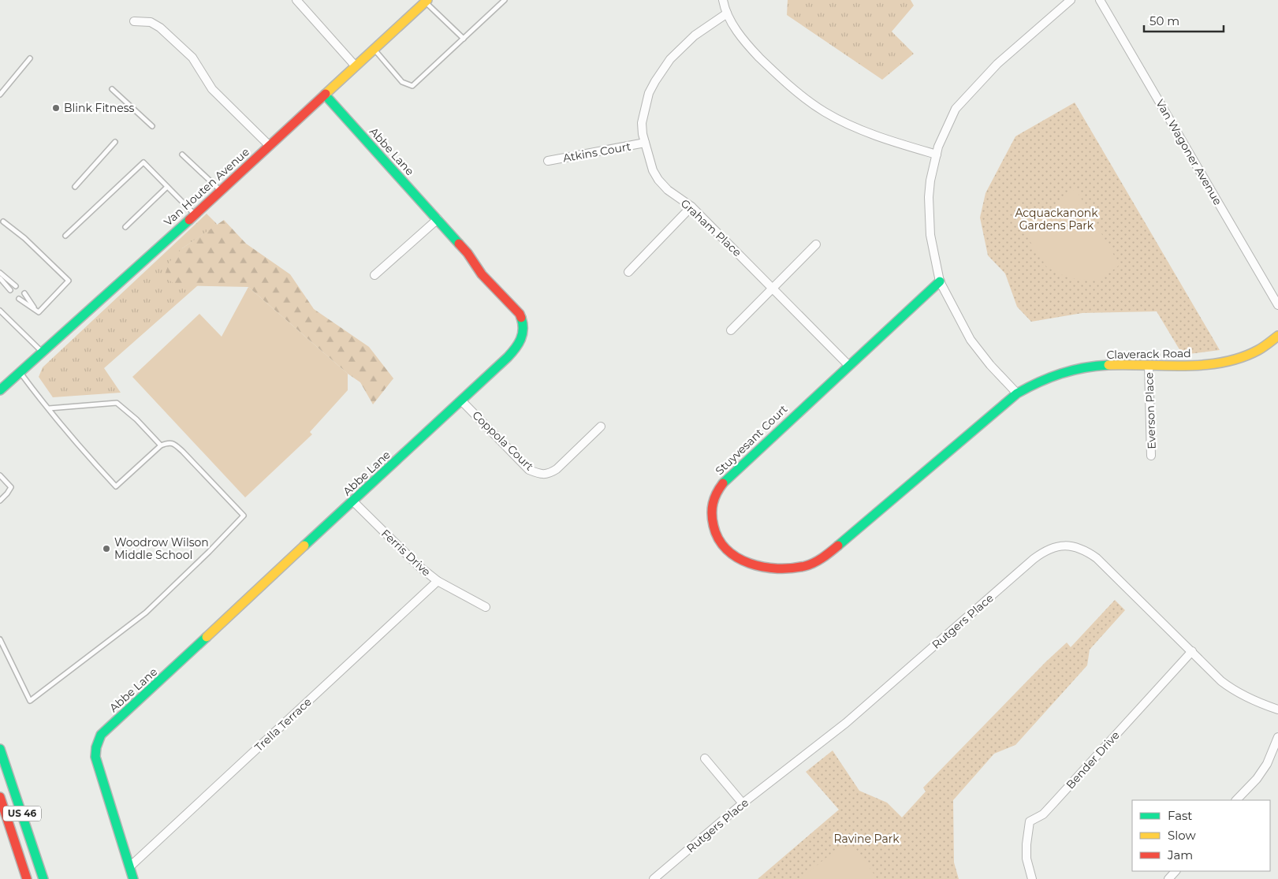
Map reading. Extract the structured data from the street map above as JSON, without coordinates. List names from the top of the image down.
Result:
{
  "streets": {
    "main road": [
      "Abbe Lane",
      "Van Houten Avenue",
      "Claverack Road",
      "Stuyvesant Court",
      "US 46"
    ],
    "street": [
      "Atkins Court",
      "Van Wagoner Avenue",
      "Graham Place",
      "Everson Place",
      "Coppola Court",
      "Ferris Drive",
      "Rutgers Place",
      "Trella Terrace",
      "Bender Drive"
    ]
  },
  "crossings": [
    ["Abbe Lane", "Van Houten Avenue"],
    ["Abbe Lane", "Coppola Court"],
    ["Abbe Lane", "Ferris Drive"],
    ["Abbe Lane", "Trella Terrace"],
    ["Atkins Court", "Graham Place"],
    ["Graham Place", "Stuyvesant Court"],
    ["Claverack Road", "Everson Place"],
    ["Claverack Road", "Stuyvesant Court"],
    ["Ferris Drive", "Trella Terrace"],
    ["Rutgers Place", "Bender Drive"]
  ],
  "parks": ["Acquackanonk Gardens Park", "Ravine Park"],
  "places": ["Blink Fitness", "Woodrow Wilson Middle School"],
  "legend": ["Fast", "Slow", "Jam"],
  "scale_bar": "50 m"
}
